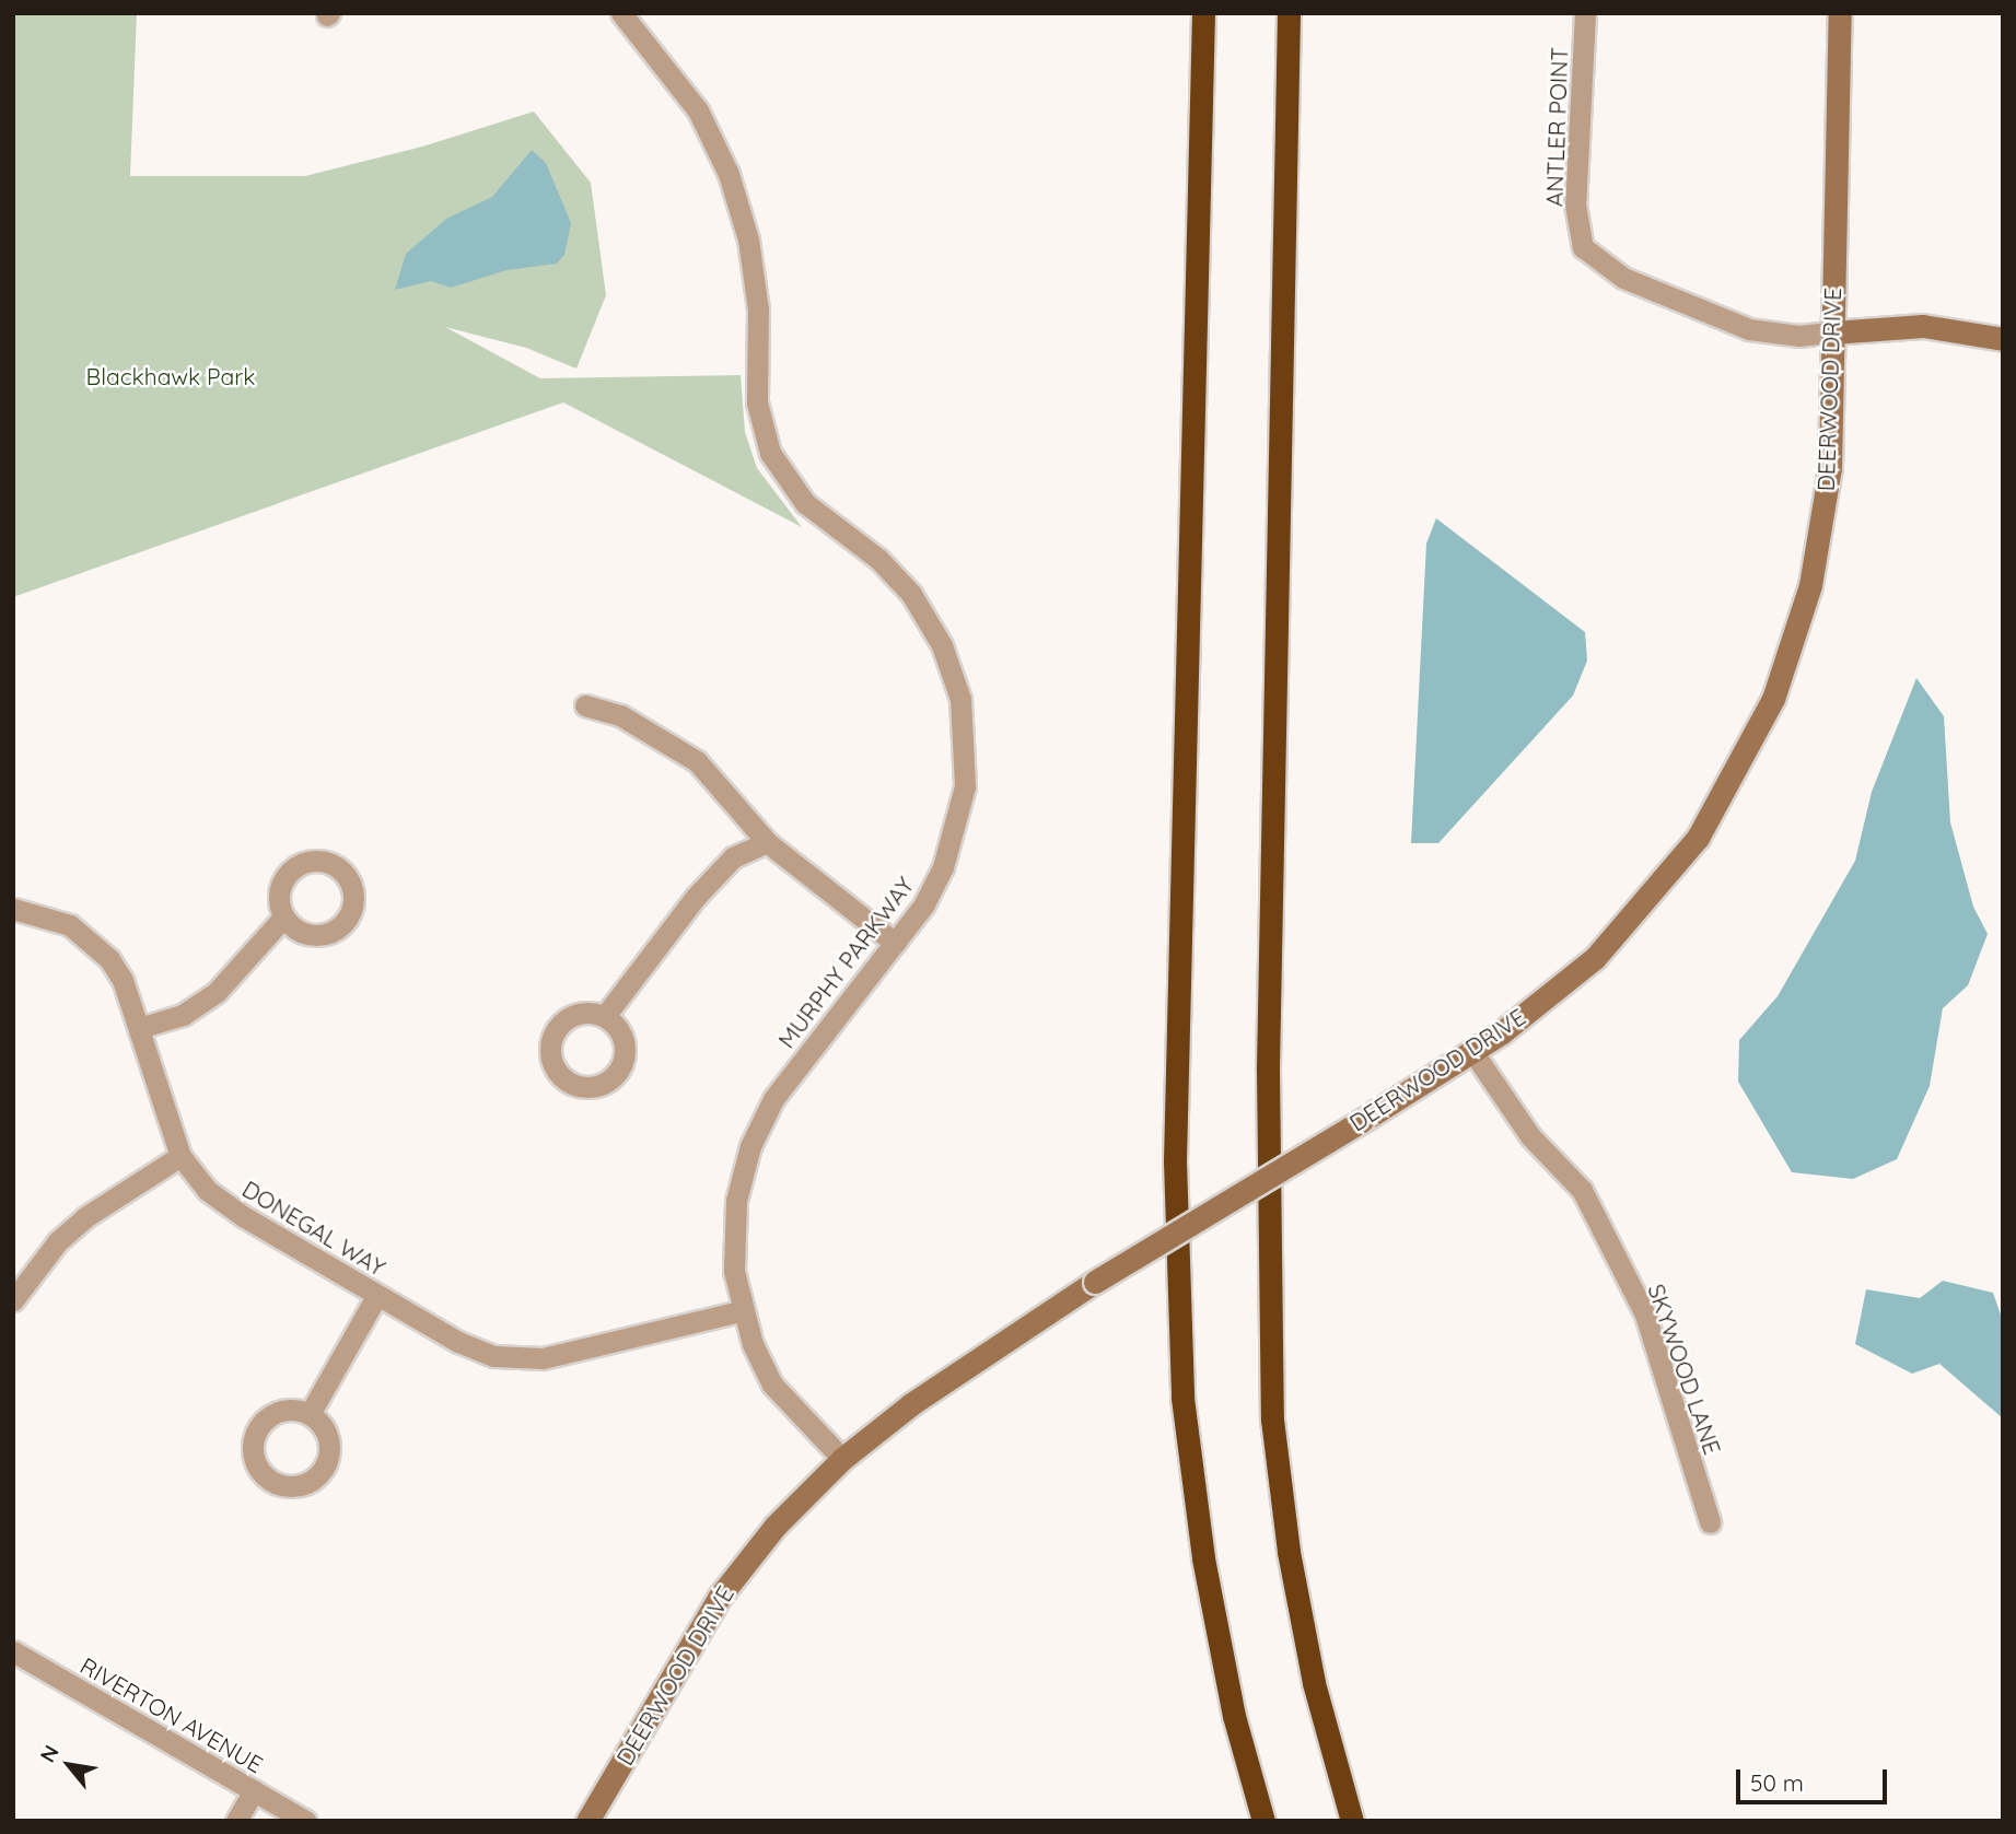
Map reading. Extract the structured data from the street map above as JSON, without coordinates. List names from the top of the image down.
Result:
{
  "streets": {
    "street": [
      "ANTLER POINT",
      "DEERWOOD DRIVE",
      "MURPHY PARKWAY",
      "DONEGAL WAY",
      "SKYWOOD LANE",
      "RIVERTON AVENUE"
    ]
  },
  "crossings": [
    ["ANTLER POINT", "DEERWOOD DRIVE"],
    ["DEERWOOD DRIVE", "MURPHY PARKWAY"],
    ["DEERWOOD DRIVE", "SKYWOOD LANE"],
    ["MURPHY PARKWAY", "DONEGAL WAY"]
  ],
  "parks": ["Blackhawk Park"],
  "scale_bar": "50 m",
  "north": "top left"
}
